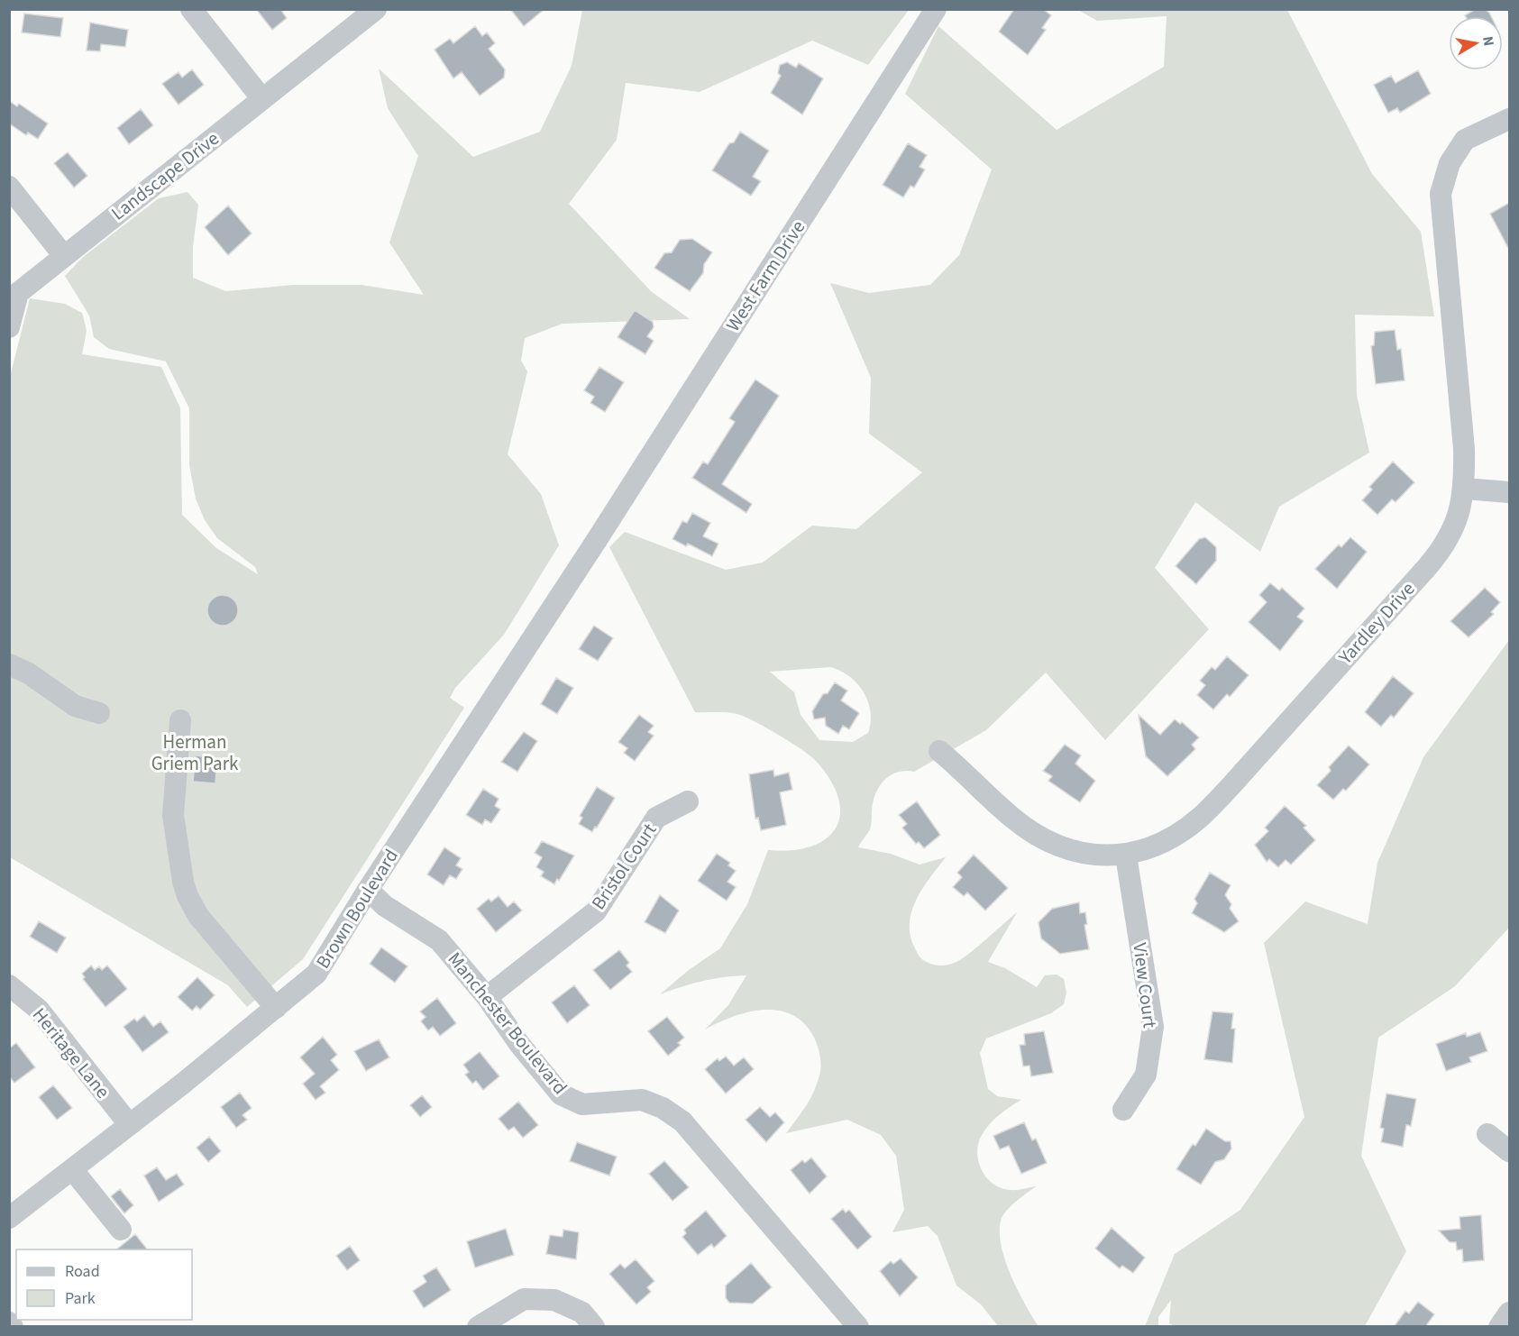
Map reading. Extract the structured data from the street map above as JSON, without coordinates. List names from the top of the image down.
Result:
{
  "streets": {
    "street": [
      "Landscape Drive",
      "West Farm Drive",
      "Yardley Drive",
      "Bristol Court",
      "Brown Boulevard",
      "View Court",
      "Manchester Boulevard",
      "Heritage Lane"
    ]
  },
  "crossings": [
    ["West Farm Drive", "Brown Boulevard"],
    ["Yardley Drive", "View Court"],
    ["Bristol Court", "Manchester Boulevard"],
    ["Brown Boulevard", "Manchester Boulevard"],
    ["Brown Boulevard", "Heritage Lane"]
  ],
  "parks": ["Herman Griem Park"],
  "legend": ["Road", "Park"],
  "north": "right"
}
